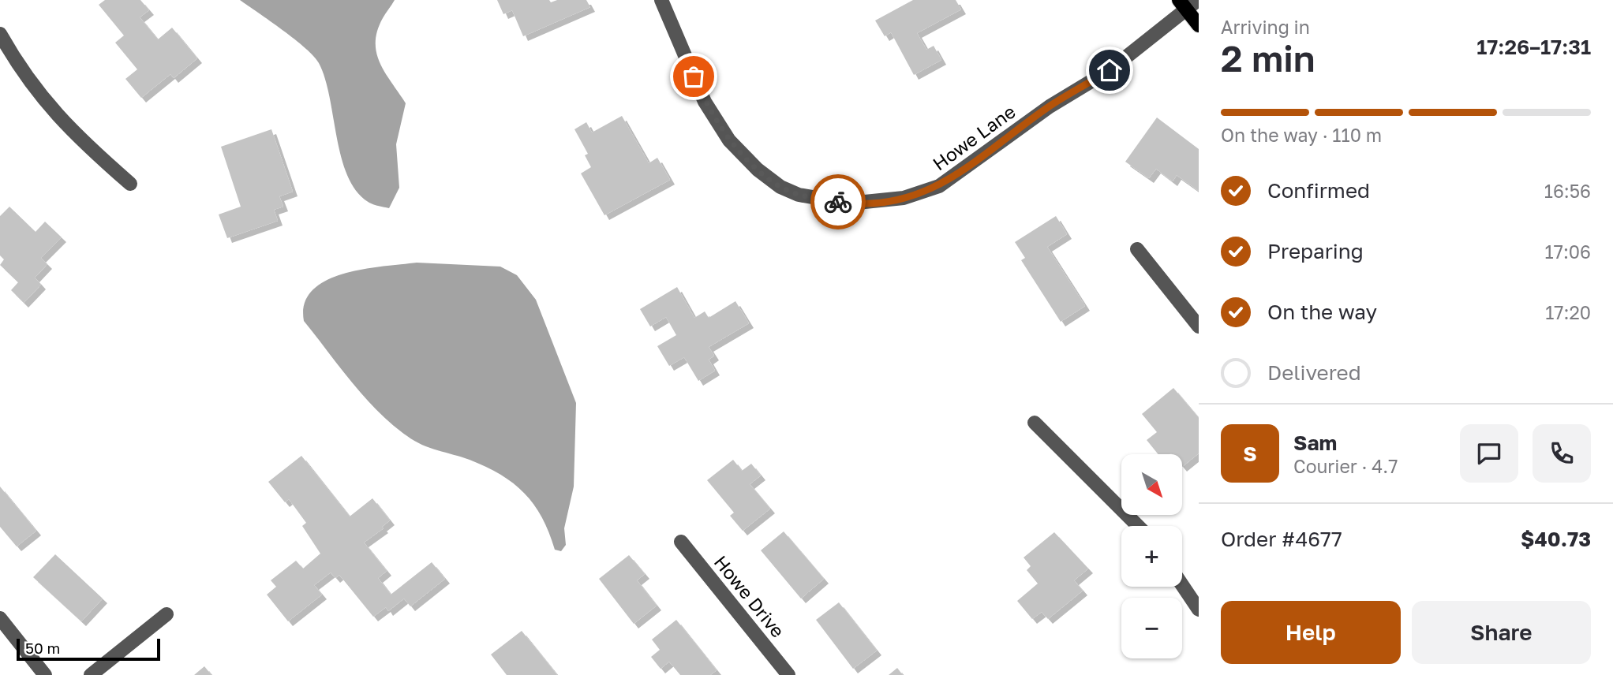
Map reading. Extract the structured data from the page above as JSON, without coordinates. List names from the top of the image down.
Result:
{
  "streets": {
    "street": ["Howe Lane", "Howe Drive"]
  },
  "scale_bar": "50 m",
  "north": "bottom right",
  "page": {
    "heading": ["2 min", "Arriving in", "17:26–17:31"],
    "panel": [
      "Sam",
      "Courier · 4.7",
      "Order #4677",
      "$40.73"
    ],
    "bar": "On the way · 110 m",
    "list": [
      ["Confirmed", "16:56"],
      ["Preparing", "17:06"],
      ["On the way", "17:20"],
      "Delivered"
    ],
    "round": "S",
    "map_buttons": ["+", "−"],
    "buttons": ["Help", "Share"],
    "scale": "50 m"
  }
}
